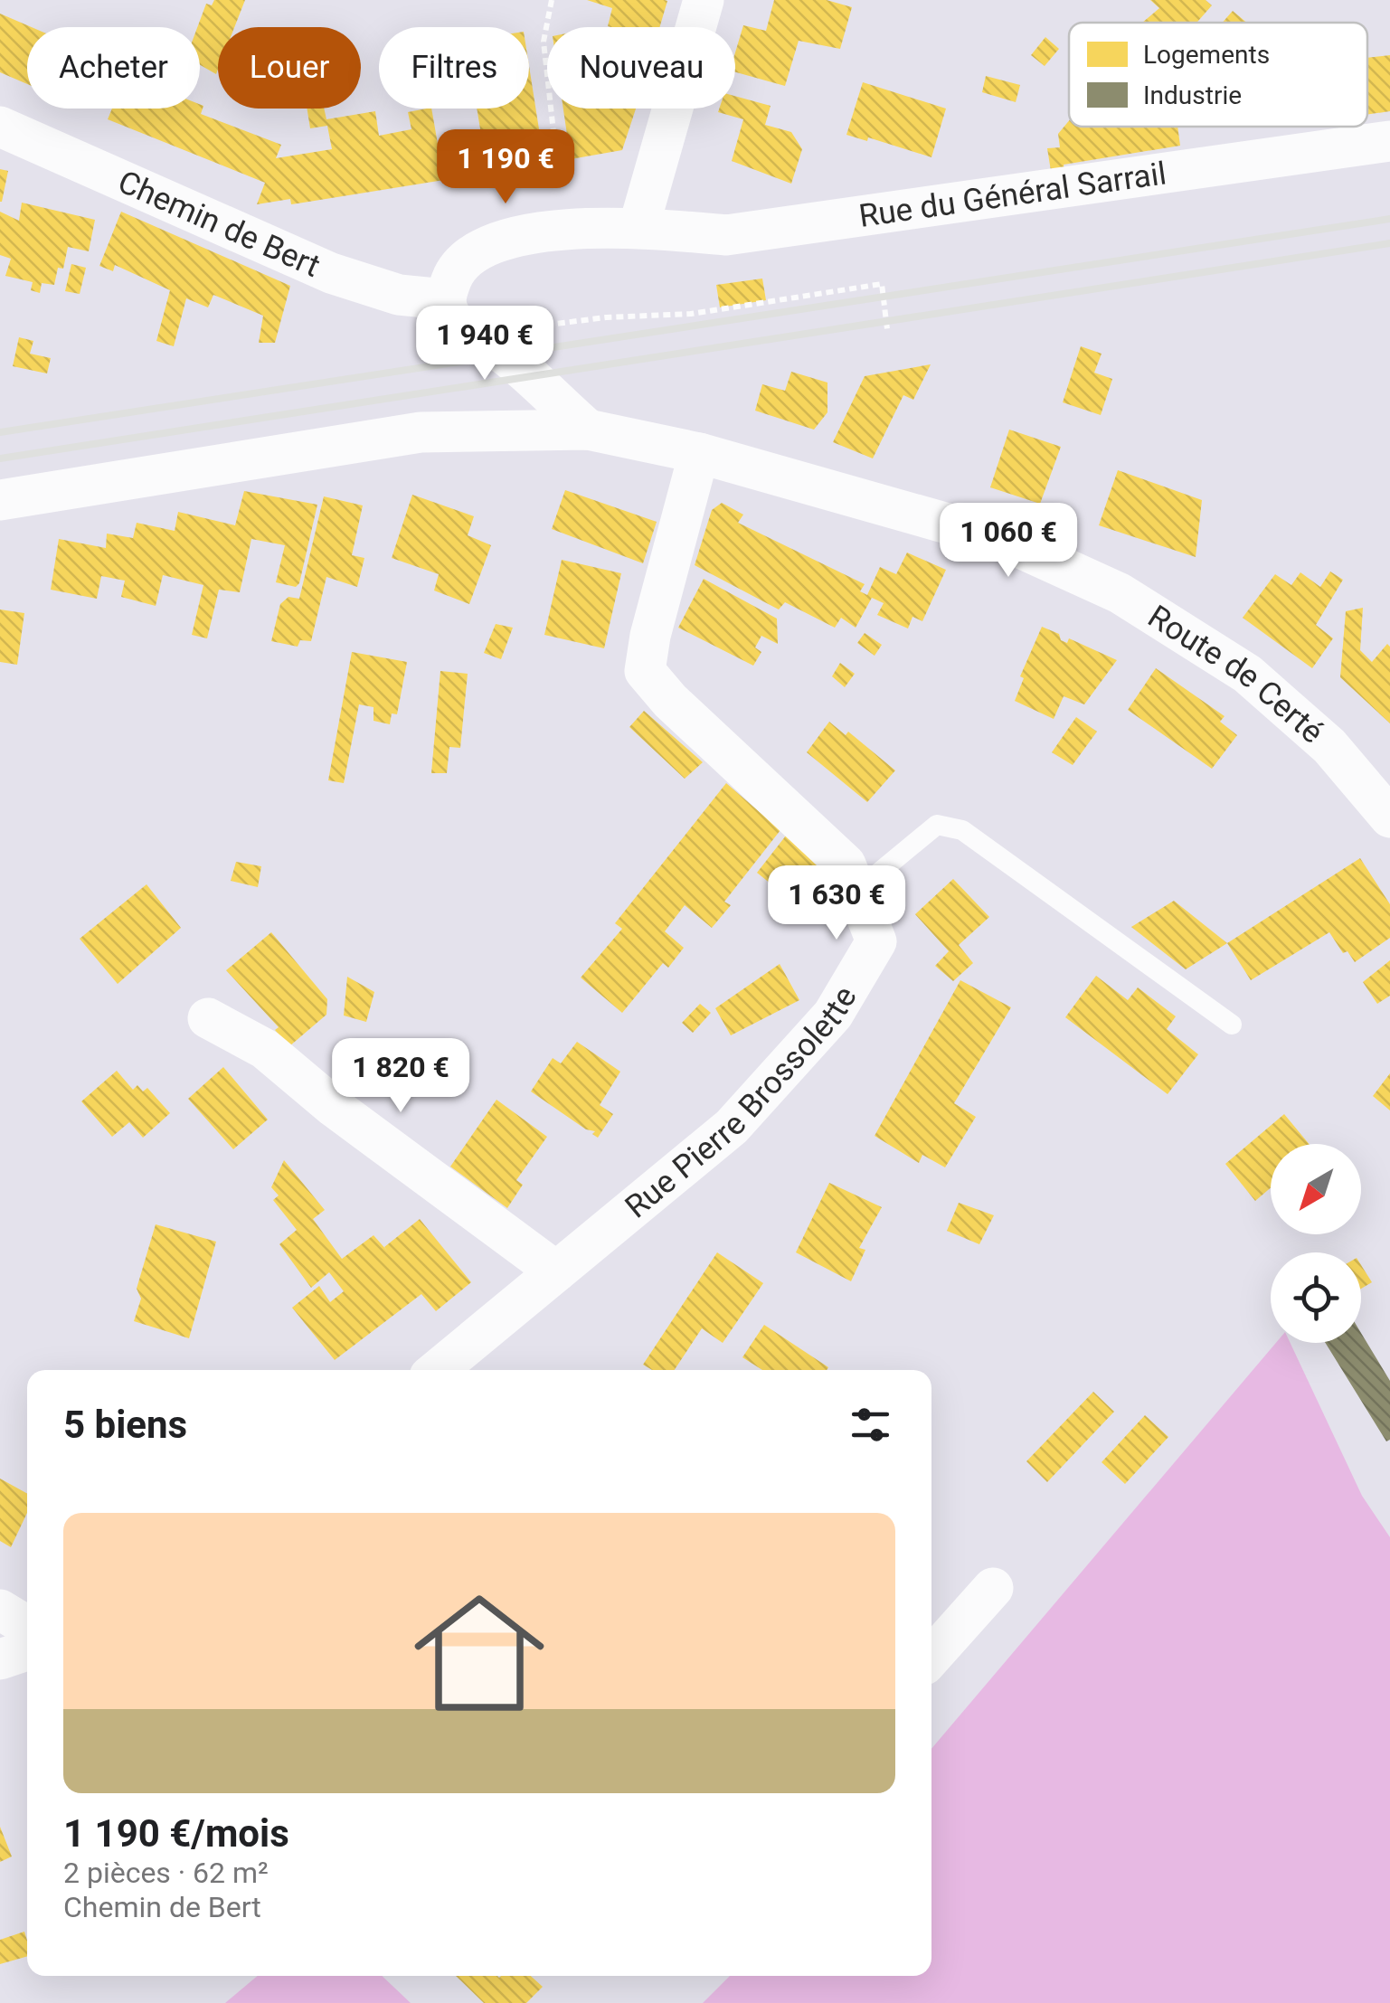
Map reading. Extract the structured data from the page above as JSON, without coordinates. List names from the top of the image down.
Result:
{
  "streets": {
    "street": [
      "Rue du Général Sarrail",
      "Chemin de Bert",
      "Route de Certé",
      "Rue Pierre Brossolette"
    ]
  },
  "crossings": [
    ["Rue du Général Sarrail", "Chemin de Bert"],
    ["Route de Certé", "Rue Pierre Brossolette"]
  ],
  "legend": ["Logements", "Industrie"],
  "north": "bottom left",
  "page": {
    "chip": [
      "Acheter",
      "Louer",
      "Filtres",
      "Nouveau"
    ],
    "price": [
      "1 190 €",
      "1 940 €",
      "1 060 €",
      "1 630 €",
      "1 820 €"
    ],
    "heading": "5 biens",
    "list": [
      {
        "name": "1 190 €/mois",
        "note": "2 pièces · 62 m² · Chemin de Bert"
      }
    ]
  }
}
